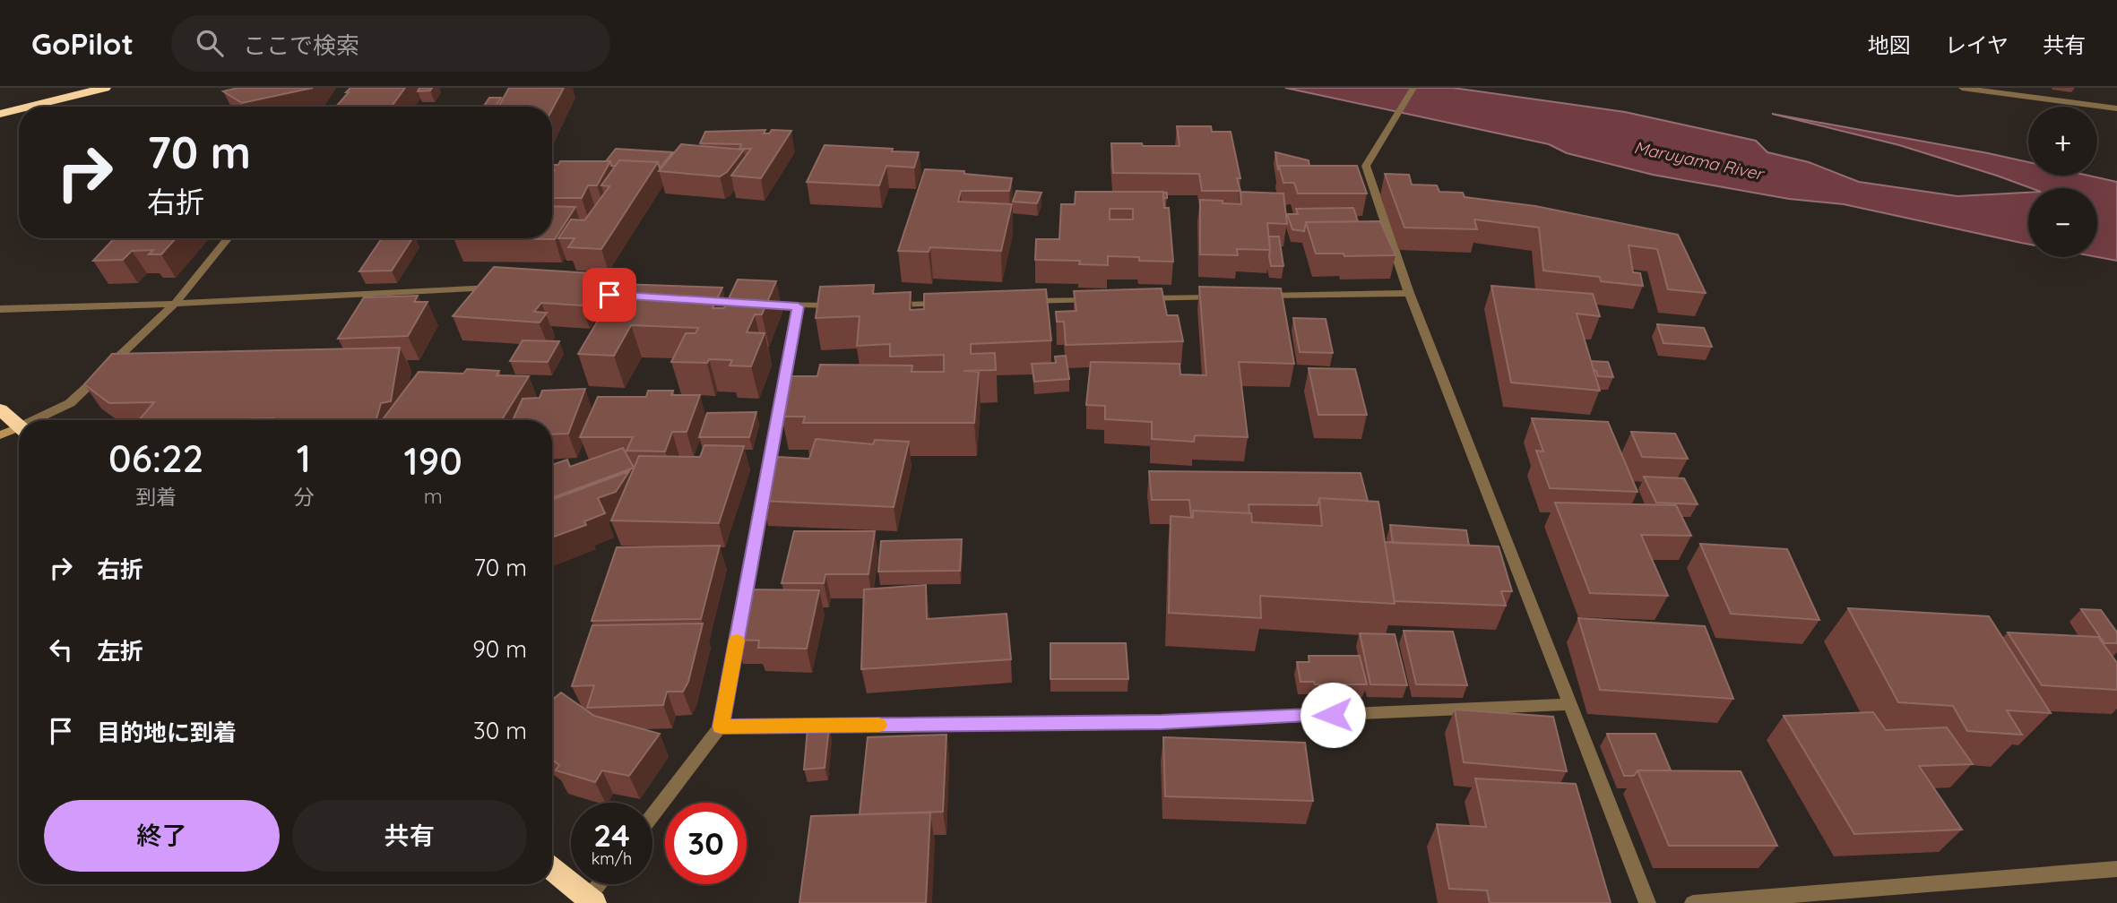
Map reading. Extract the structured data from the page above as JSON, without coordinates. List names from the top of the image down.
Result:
{
  "water": ["Maruyama River"],
  "page": {
    "header": "GoPilot",
    "search": "ここで検索",
    "nav": ["地図", "レイヤ", "共有"],
    "map_buttons": ["+", "−"],
    "turn": ["70 m", "右折"],
    "eta": [
      "06:22",
      "到着",
      "1",
      "分",
      "190",
      "m"
    ],
    "list": [
      {
        "name": "右折",
        "value": "70 m"
      },
      {
        "name": "左折",
        "value": "90 m"
      },
      {
        "name": "目的地に到着",
        "value": "30 m"
      }
    ],
    "buttons": ["終了", "共有"],
    "speed": "24 km/h",
    "limit": "30"
  }
}
